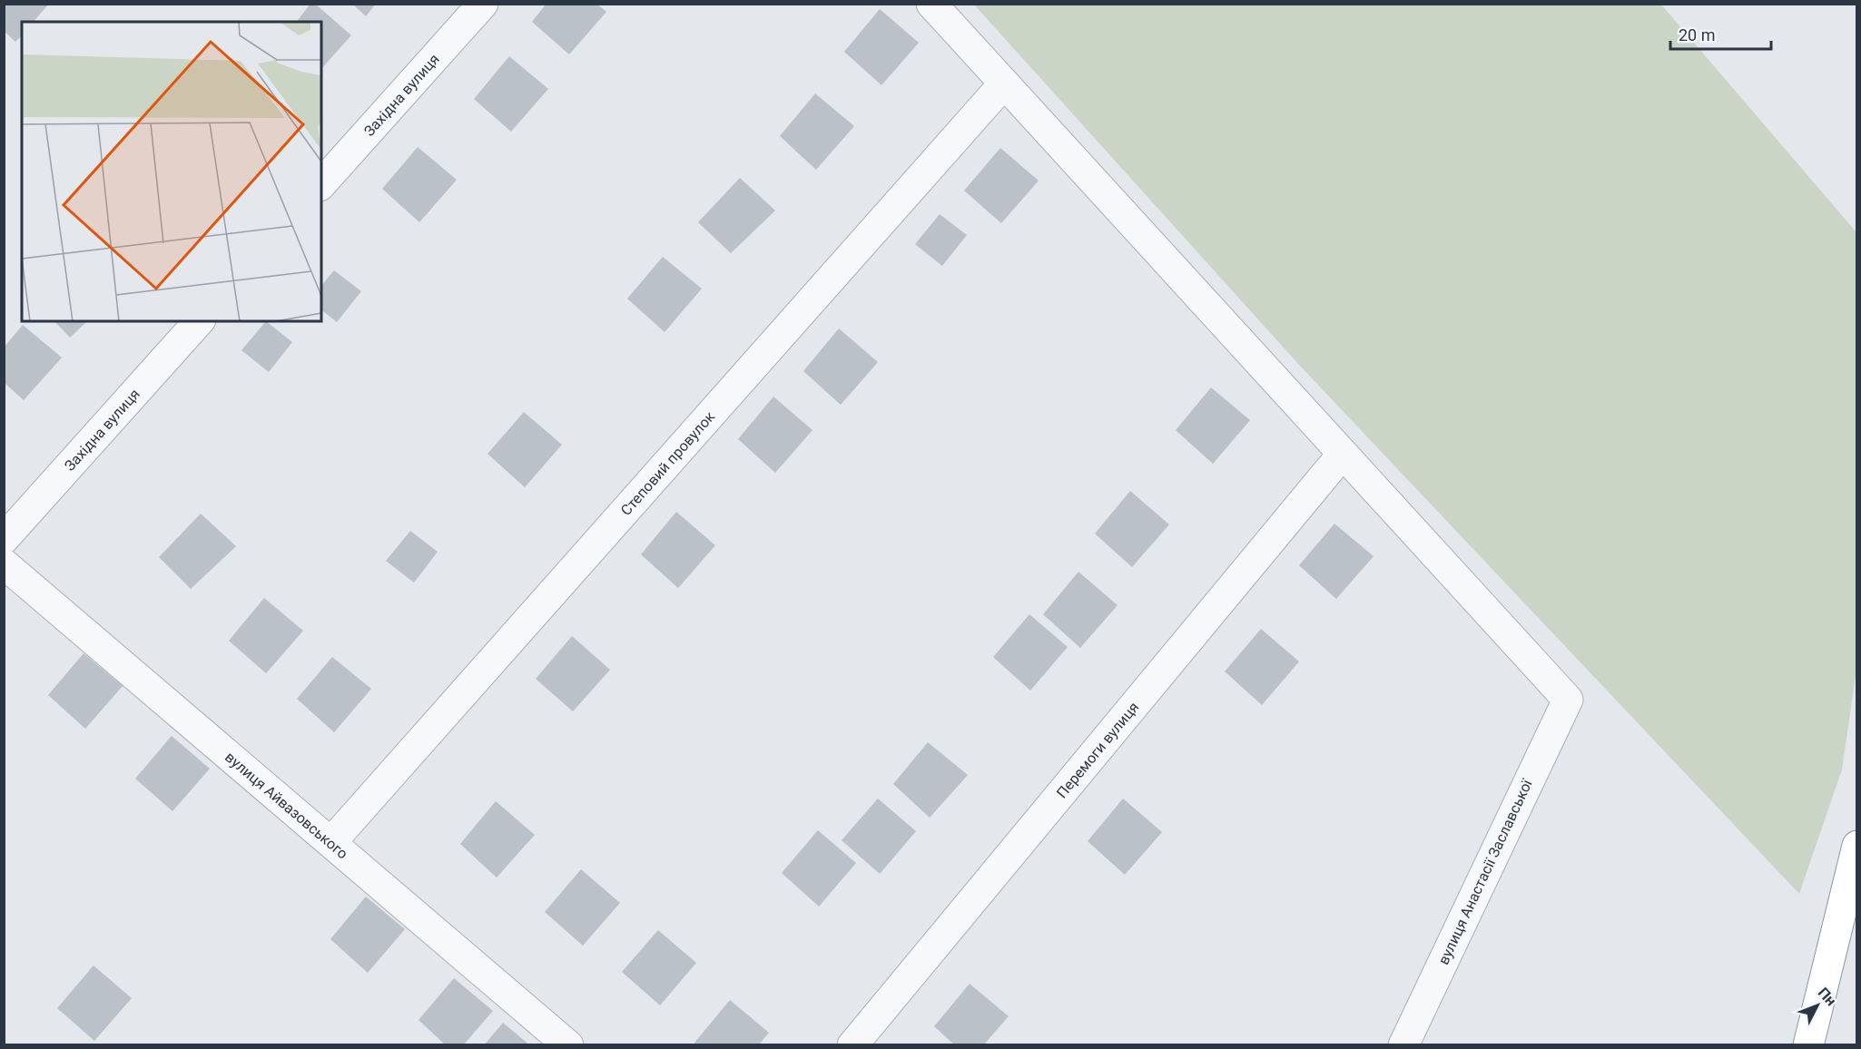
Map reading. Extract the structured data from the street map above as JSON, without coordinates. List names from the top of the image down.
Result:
{
  "streets": {
    "street": [
      "Західна вулиця",
      "Степовий провулок",
      "Перемоги вулиця",
      "вулиця Айвазовського",
      "вулиця Анастасії Заславської"
    ]
  },
  "crossings": [
    ["Степовий провулок", "вулиця Айвазовського"],
    ["Перемоги вулиця", "вулиця Анастасії Заславської"]
  ],
  "scale_bar": "20 m",
  "north": "top right"
}
